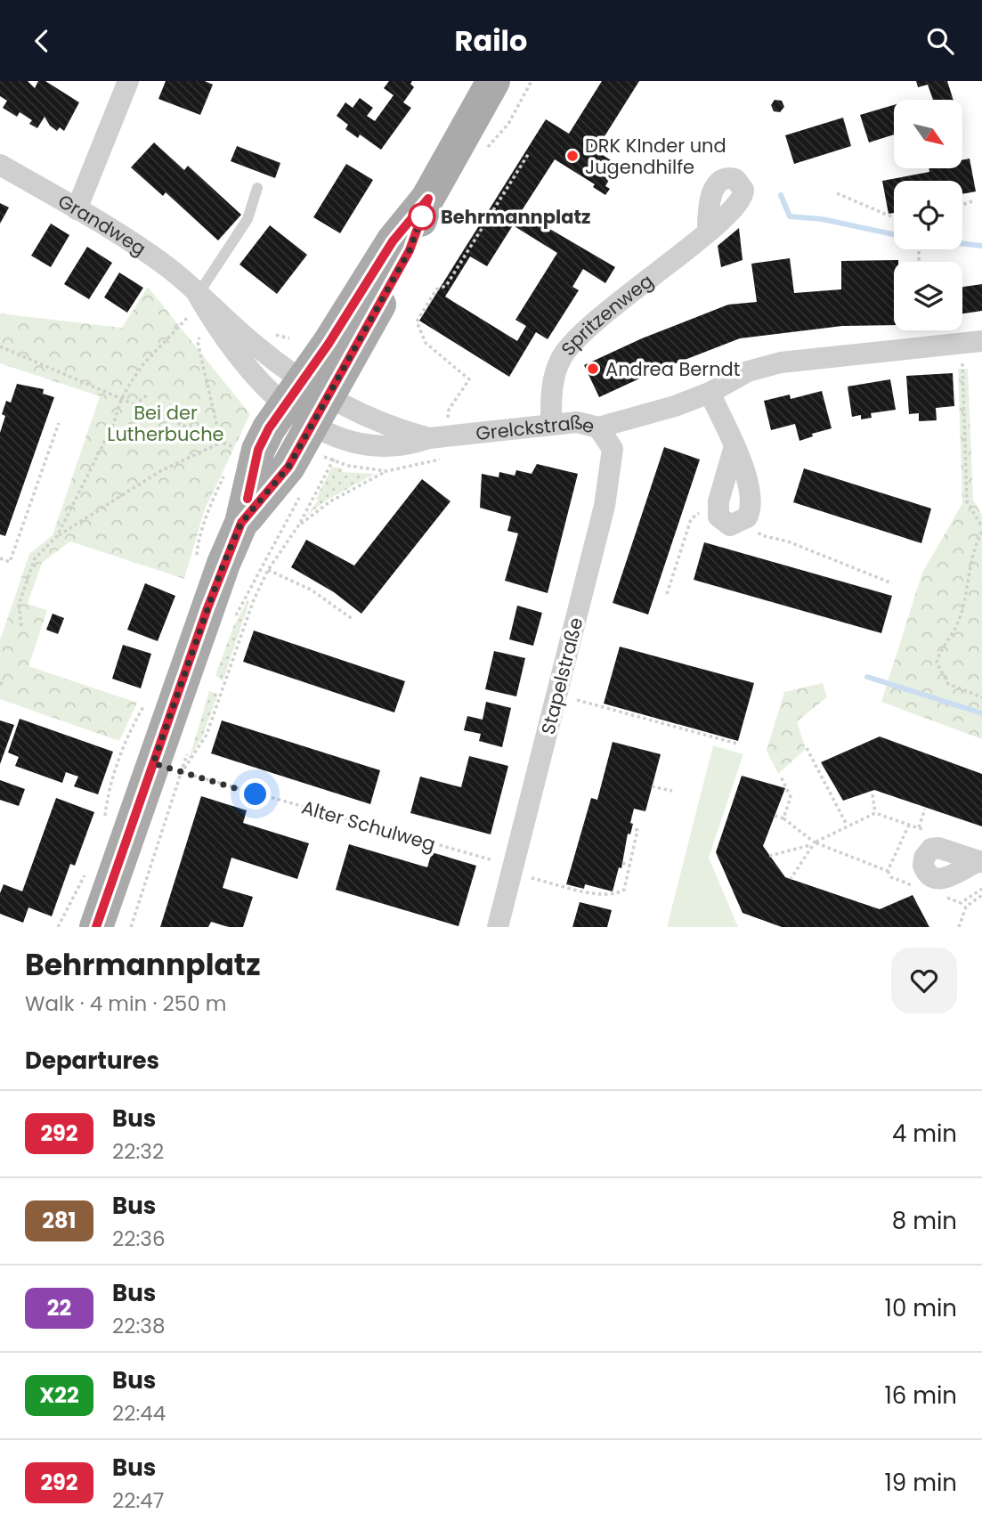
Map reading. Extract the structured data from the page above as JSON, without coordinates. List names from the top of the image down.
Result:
{
  "streets": {
    "street": [
      "Grandweg",
      "Spritzenweg",
      "Grelckstraße",
      "Stapelstraße"
    ],
    "path": ["Alter Schulweg"]
  },
  "crossings": [
    ["Spritzenweg", "Grelckstraße"],
    ["Grelckstraße", "Stapelstraße"],
    ["Stapelstraße", "Alter Schulweg"]
  ],
  "parks": ["Bei der Lutherbuche"],
  "places": ["DRK KInder und Jugendhilfe", "Behrmannplatz", "Andrea Berndt"],
  "lines": ["bus line 292"],
  "north": "bottom right",
  "page": {
    "header": "Railo",
    "heading": [
      ["Behrmannplatz", "Walk · 4 min · 250 m"],
      "Departures"
    ],
    "list": [
      {
        "mark": "292",
        "name": "Bus",
        "note": "22:32",
        "value": "4 min"
      },
      {
        "mark": "281",
        "name": "Bus",
        "note": "22:36",
        "value": "8 min"
      },
      {
        "mark": "22",
        "name": "Bus",
        "note": "22:38",
        "value": "10 min"
      },
      {
        "mark": "X22",
        "name": "Bus",
        "note": "22:44",
        "value": "16 min"
      },
      {
        "mark": "292",
        "name": "Bus",
        "note": "22:47",
        "value": "19 min"
      }
    ]
  }
}
